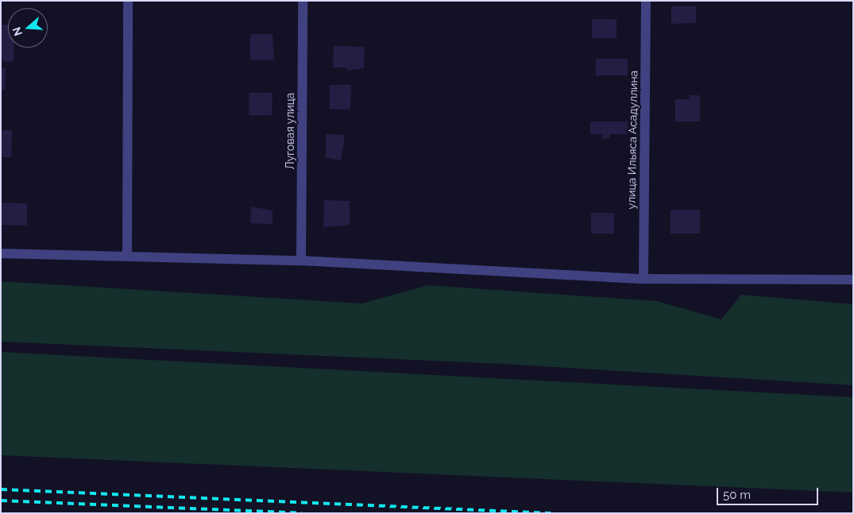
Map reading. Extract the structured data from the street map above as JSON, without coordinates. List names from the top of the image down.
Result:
{
  "streets": {
    "street": ["Луговая улица", "улица Ильяса Асадуллина"]
  },
  "scale_bar": "50 m",
  "north": "left"
}
